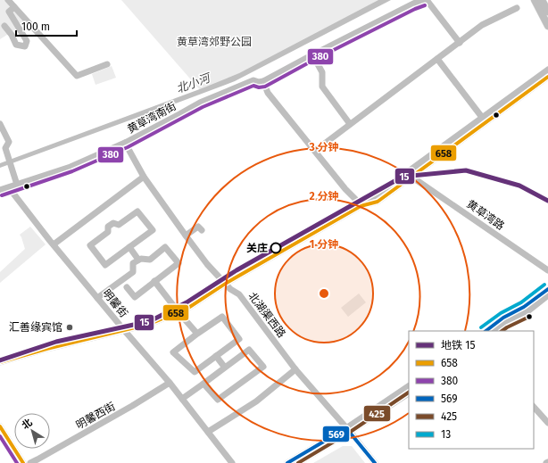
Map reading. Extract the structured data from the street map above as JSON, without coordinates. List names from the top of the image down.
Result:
{
  "streets": {
    "street": [
      "黄草湾南街",
      "黄草湾路",
      "明馨街",
      "北湖渠西路",
      "明馨西街"
    ]
  },
  "crossings": [
    ["黄草湾南街", "北湖渠西路"],
    ["明馨街", "明馨西街"]
  ],
  "water": ["北小河"],
  "parks": ["黄草湾郊野公园"],
  "places": ["关庄", "汇善缘宾馆"],
  "lines": [
    "transit line 380",
    "transit line 658",
    "metro line 15",
    "transit line 13",
    "transit line 569",
    "transit line 425"
  ],
  "legend": [
    "地铁 15",
    "658",
    "380",
    "569",
    "425",
    "13"
  ],
  "scale_bar": "100 m",
  "north": "top left",
  "rings": ["3 分钟", "2 分钟", "1 分钟"]
}
